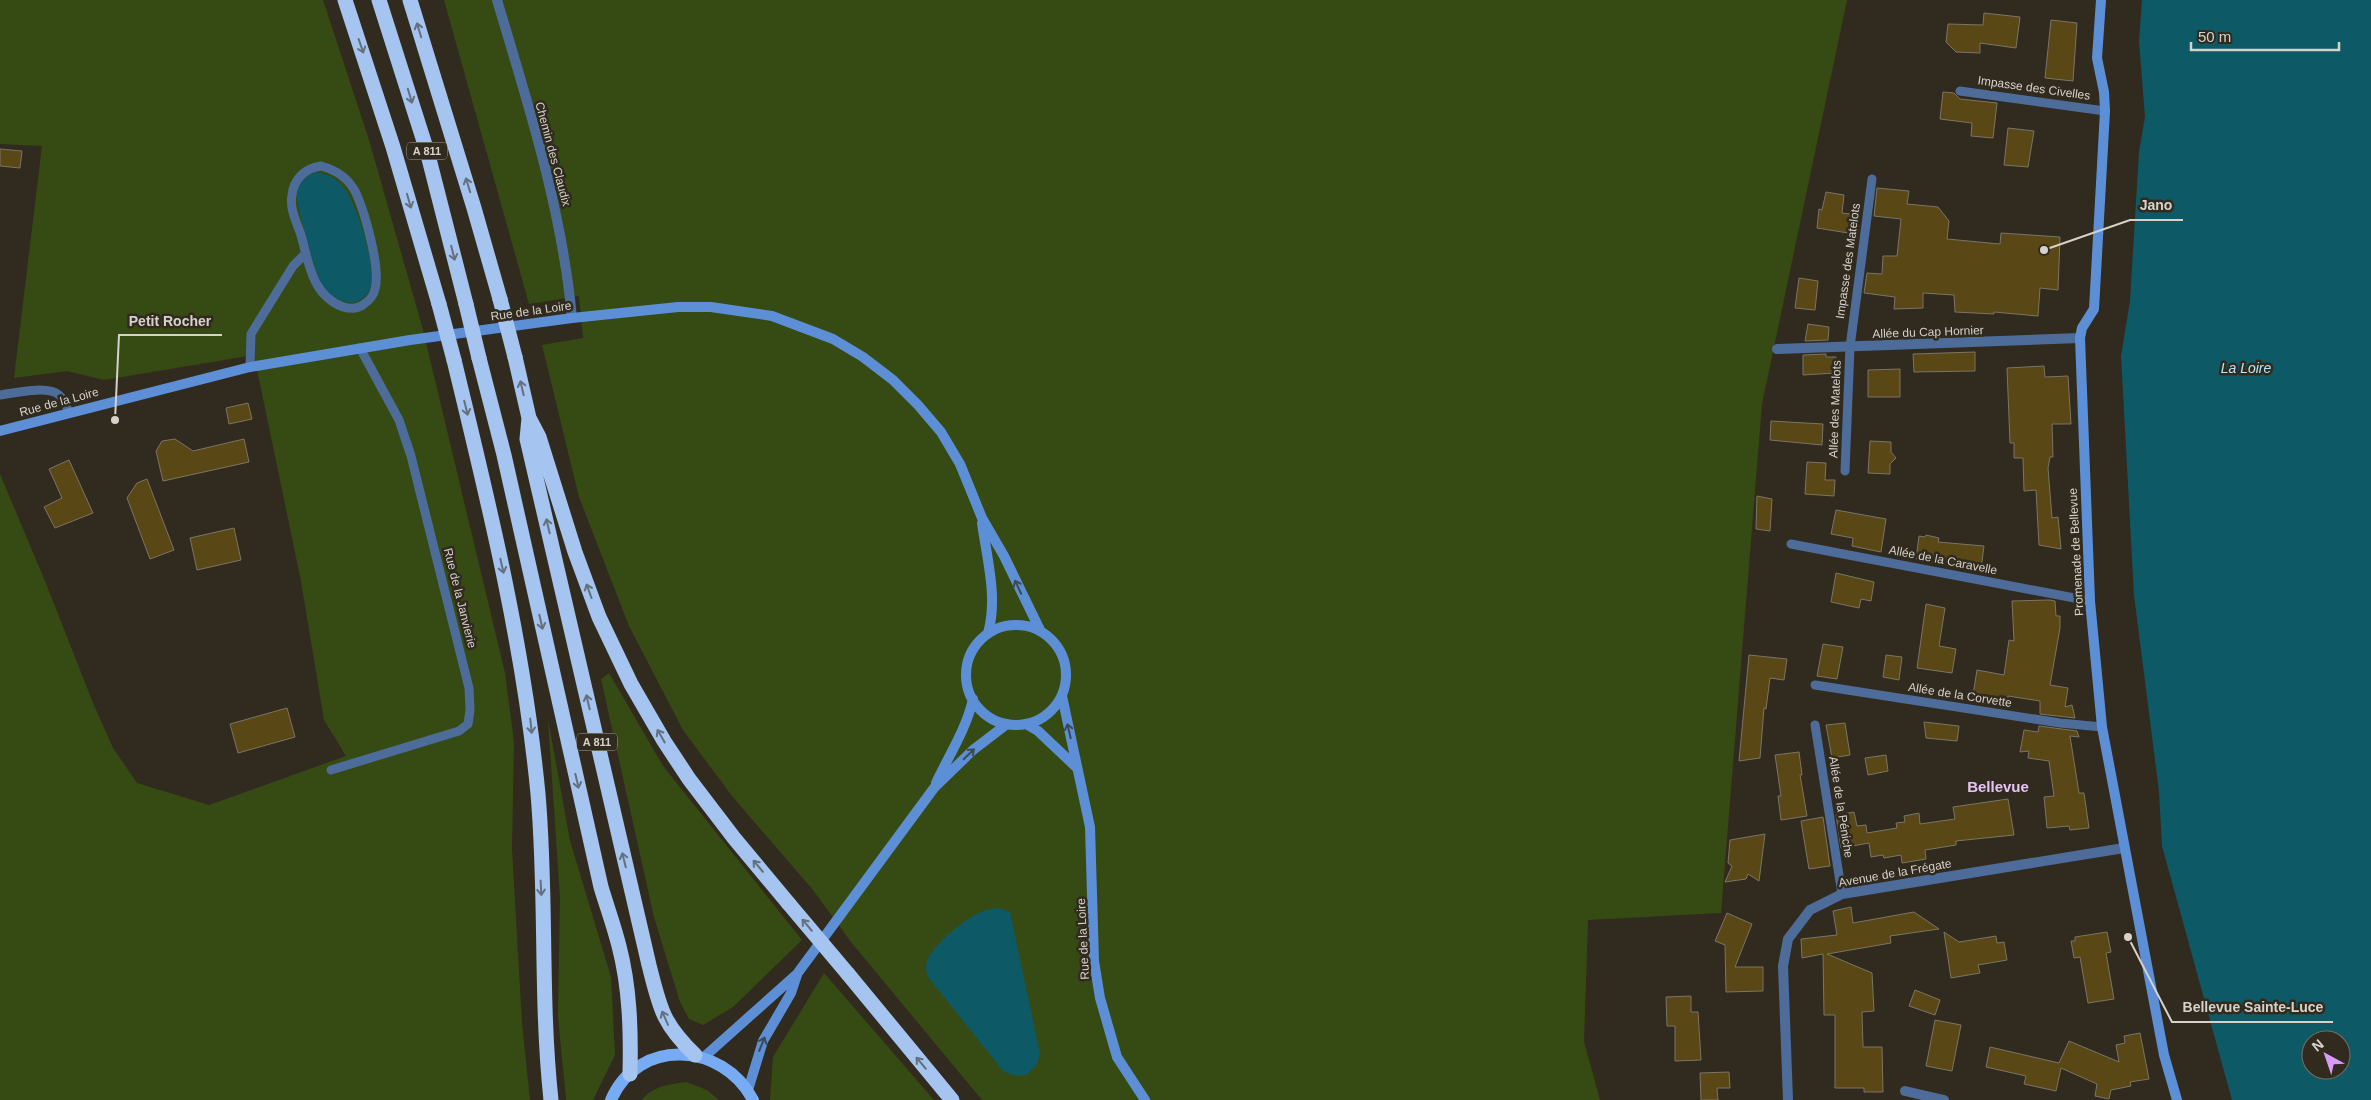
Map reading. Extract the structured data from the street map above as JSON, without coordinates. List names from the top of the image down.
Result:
{
  "streets": {
    "highway": ["A 811"],
    "street": [
      "Chemin des Claudix",
      "Rue de la Loire",
      "Allée du Cap Hornier",
      "Promenade de Bellevue",
      "Avenue de la Frégate"
    ],
    "lane": [
      "Impasse des Civelles",
      "Impasse des Matelots",
      "Allée des Matelots",
      "Allée de la Caravelle",
      "Rue de la Janvierie",
      "Allée de la Corvette",
      "Allée de la Péniche"
    ]
  },
  "crossings": [
    ["Impasse des Civelles", "Promenade de Bellevue"],
    ["Chemin des Claudix", "Rue de la Loire"],
    ["Impasse des Matelots", "Allée du Cap Hornier"],
    ["Impasse des Matelots", "Allée des Matelots"],
    ["Rue de la Loire", "Rue de la Janvierie"],
    ["Allée du Cap Hornier", "Allée des Matelots"],
    ["Allée du Cap Hornier", "Promenade de Bellevue"],
    ["Promenade de Bellevue", "Allée de la Caravelle"],
    ["Promenade de Bellevue", "Allée de la Corvette"],
    ["Promenade de Bellevue", "Avenue de la Frégate"],
    ["Allée de la Péniche", "Avenue de la Frégate"]
  ],
  "districts": ["Bellevue"],
  "water": ["La Loire"],
  "places": ["Jano", "Petit Rocher", "Bellevue Sainte-Luce"],
  "scale_bar": "50 m",
  "north": "top left"
}
